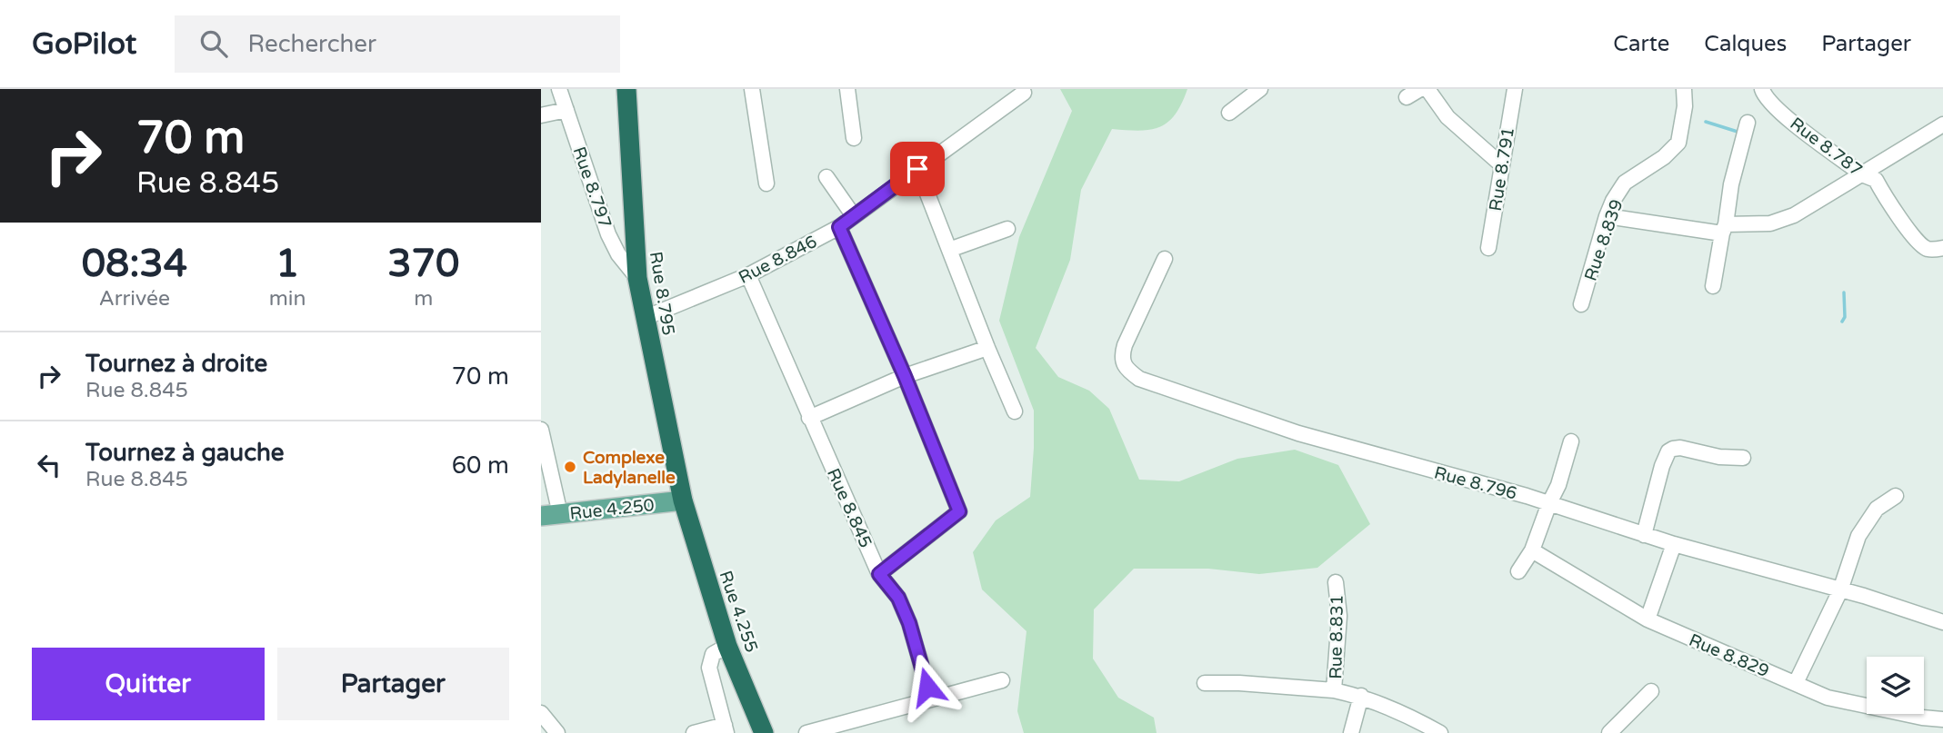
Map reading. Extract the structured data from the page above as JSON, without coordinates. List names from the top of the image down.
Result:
{
  "streets": {
    "highway": ["Rue 8.795", "Rue 4.255"],
    "main road": ["Rue 4.250"],
    "street": [
      "Rue 8.787",
      "Rue 8.791",
      "Rue 8.797",
      "Rue 8.839",
      "Rue 8.846",
      "Rue 8.796",
      "Rue 8.845",
      "Rue 8.831",
      "Rue 8.829"
    ]
  },
  "crossings": [
    ["Rue 8.797", "Rue 8.795"],
    ["Rue 8.846", "Rue 8.795"],
    ["Rue 8.846", "Rue 8.845"],
    ["Rue 8.795", "Rue 4.250"],
    ["Rue 8.795", "Rue 4.255"],
    ["Rue 4.250", "Rue 4.255"]
  ],
  "places": ["Complexe Ladylanelle"],
  "page": {
    "header": "GoPilot",
    "search": "Rechercher",
    "nav": ["Carte", "Calques", "Partager"],
    "turn": ["70 m", "Rue 8.845"],
    "eta": [
      "08:34",
      "Arrivée",
      "1",
      "min",
      "370",
      "m"
    ],
    "list": [
      {
        "name": "Tournez à droite",
        "note": "Rue 8.845",
        "value": "70 m"
      },
      {
        "name": "Tournez à gauche",
        "note": "Rue 8.845",
        "value": "60 m"
      }
    ],
    "buttons": ["Quitter", "Partager"]
  }
}
